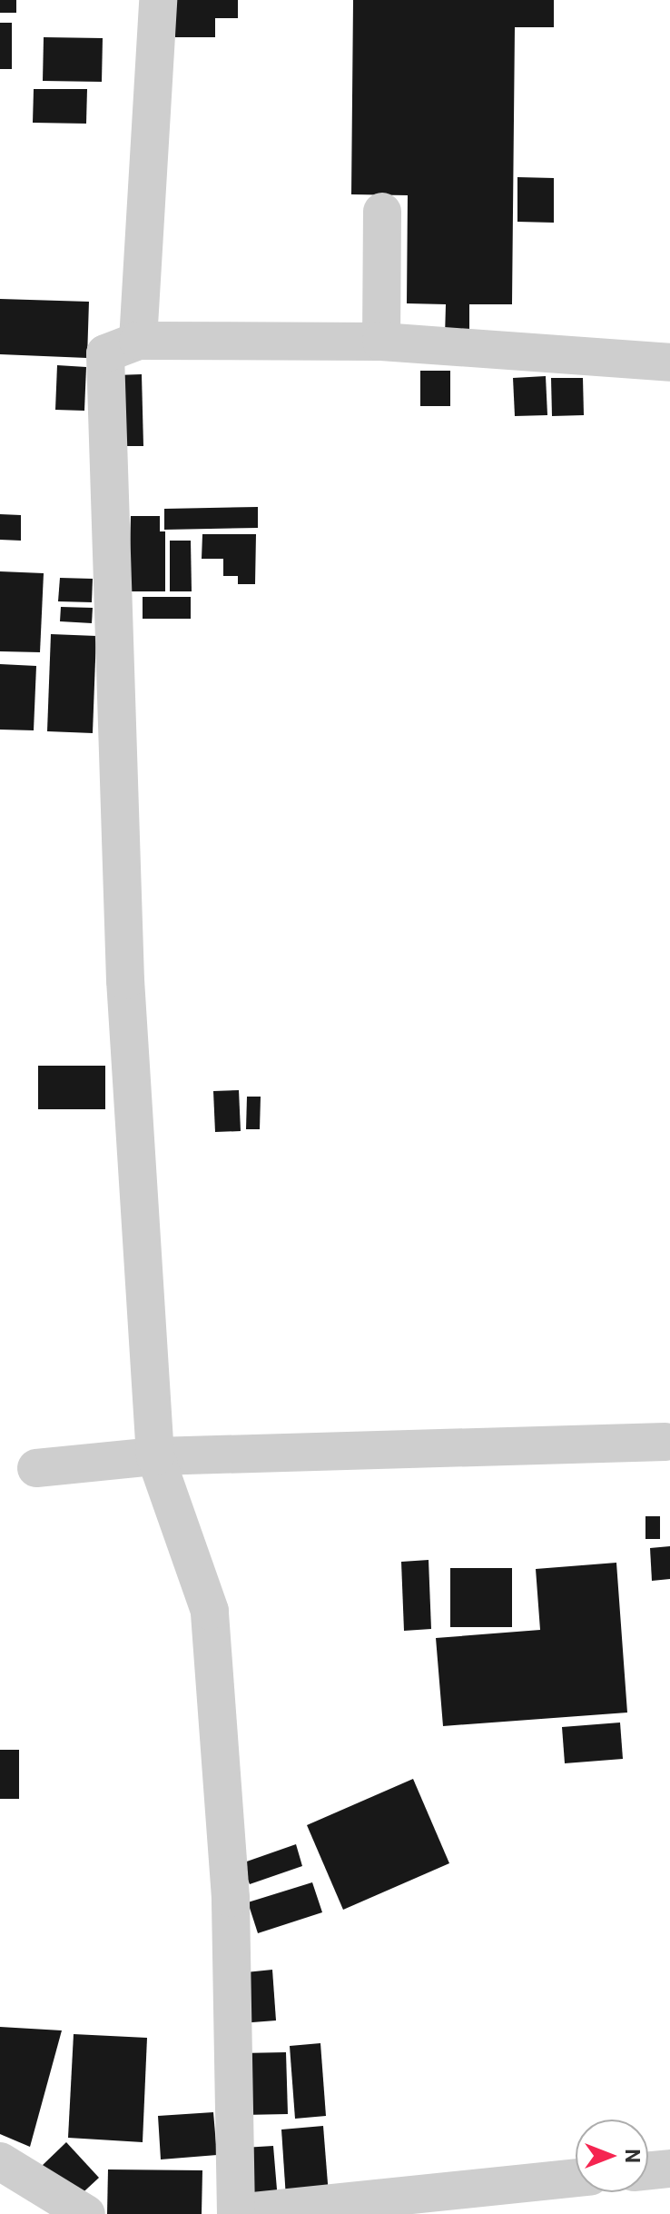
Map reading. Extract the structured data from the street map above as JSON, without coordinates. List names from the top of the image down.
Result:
{
  "north": "right"
}
